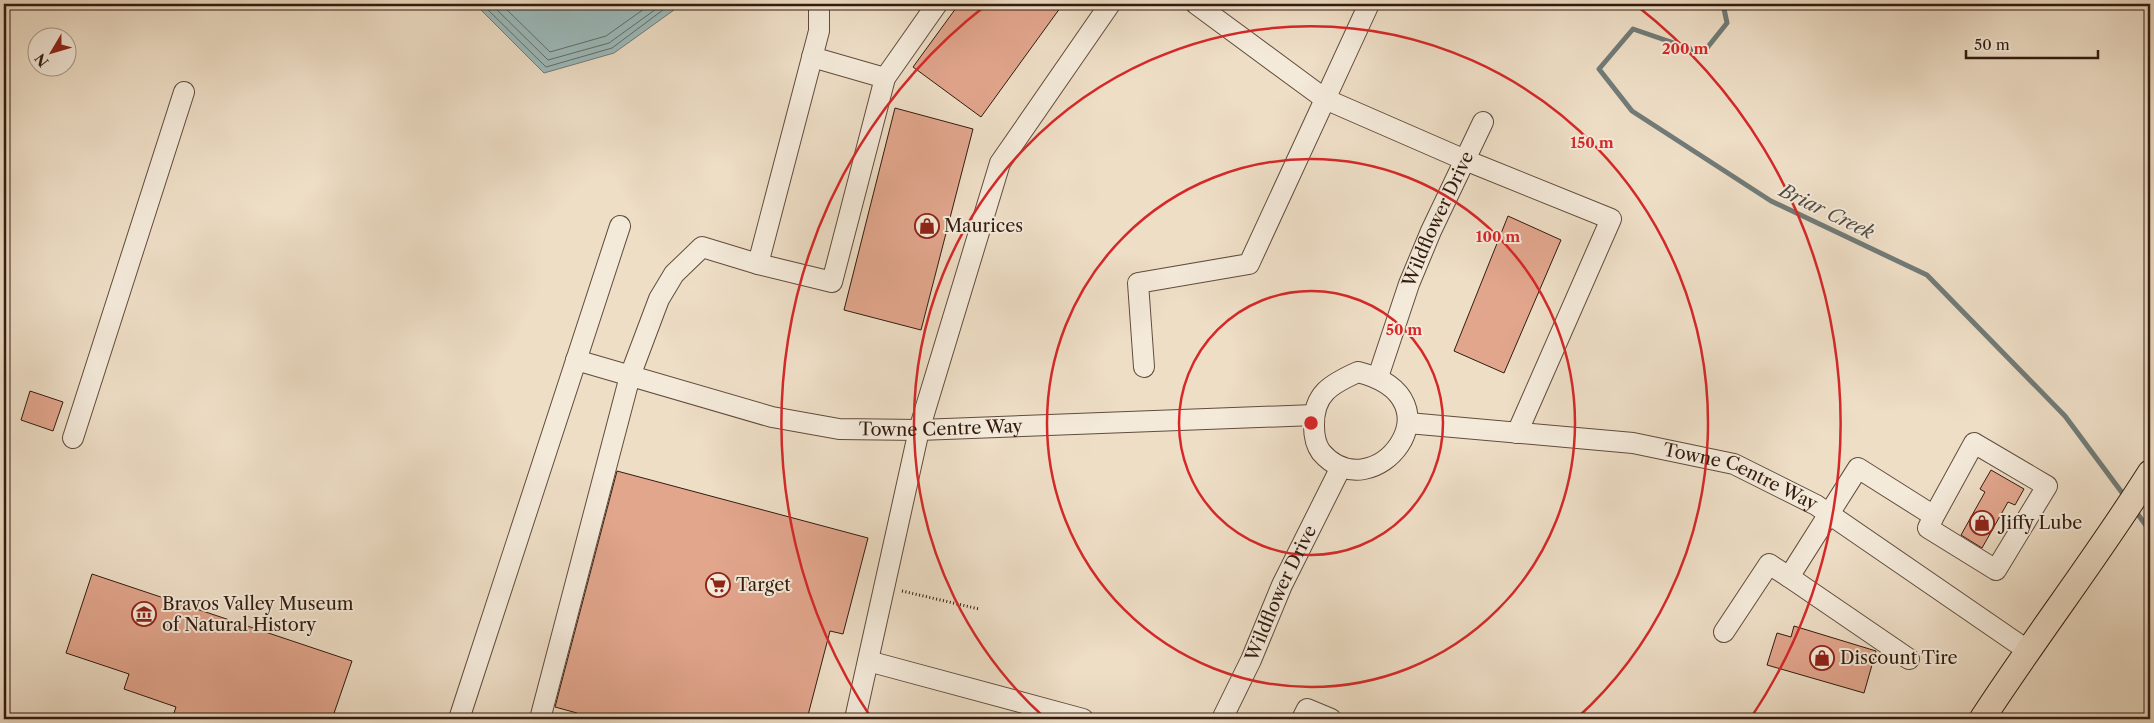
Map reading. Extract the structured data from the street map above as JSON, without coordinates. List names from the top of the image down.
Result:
{
  "streets": {
    "street": ["Wildflower Drive", "Towne Centre Way"]
  },
  "crossings": [
    ["Wildflower Drive", "Towne Centre Way"]
  ],
  "water": ["Briar Creek"],
  "places": {
    "shop": ["Maurices", "Jiffy Lube", "Discount Tire"],
    "supermarket": ["Target"],
    "museum": ["Bravos Valley Museum of Natural History"]
  },
  "scale_bar": "50 m",
  "north": "bottom left",
  "rings": [
    "200 m",
    "150 m",
    "100 m",
    "50 m"
  ]
}
